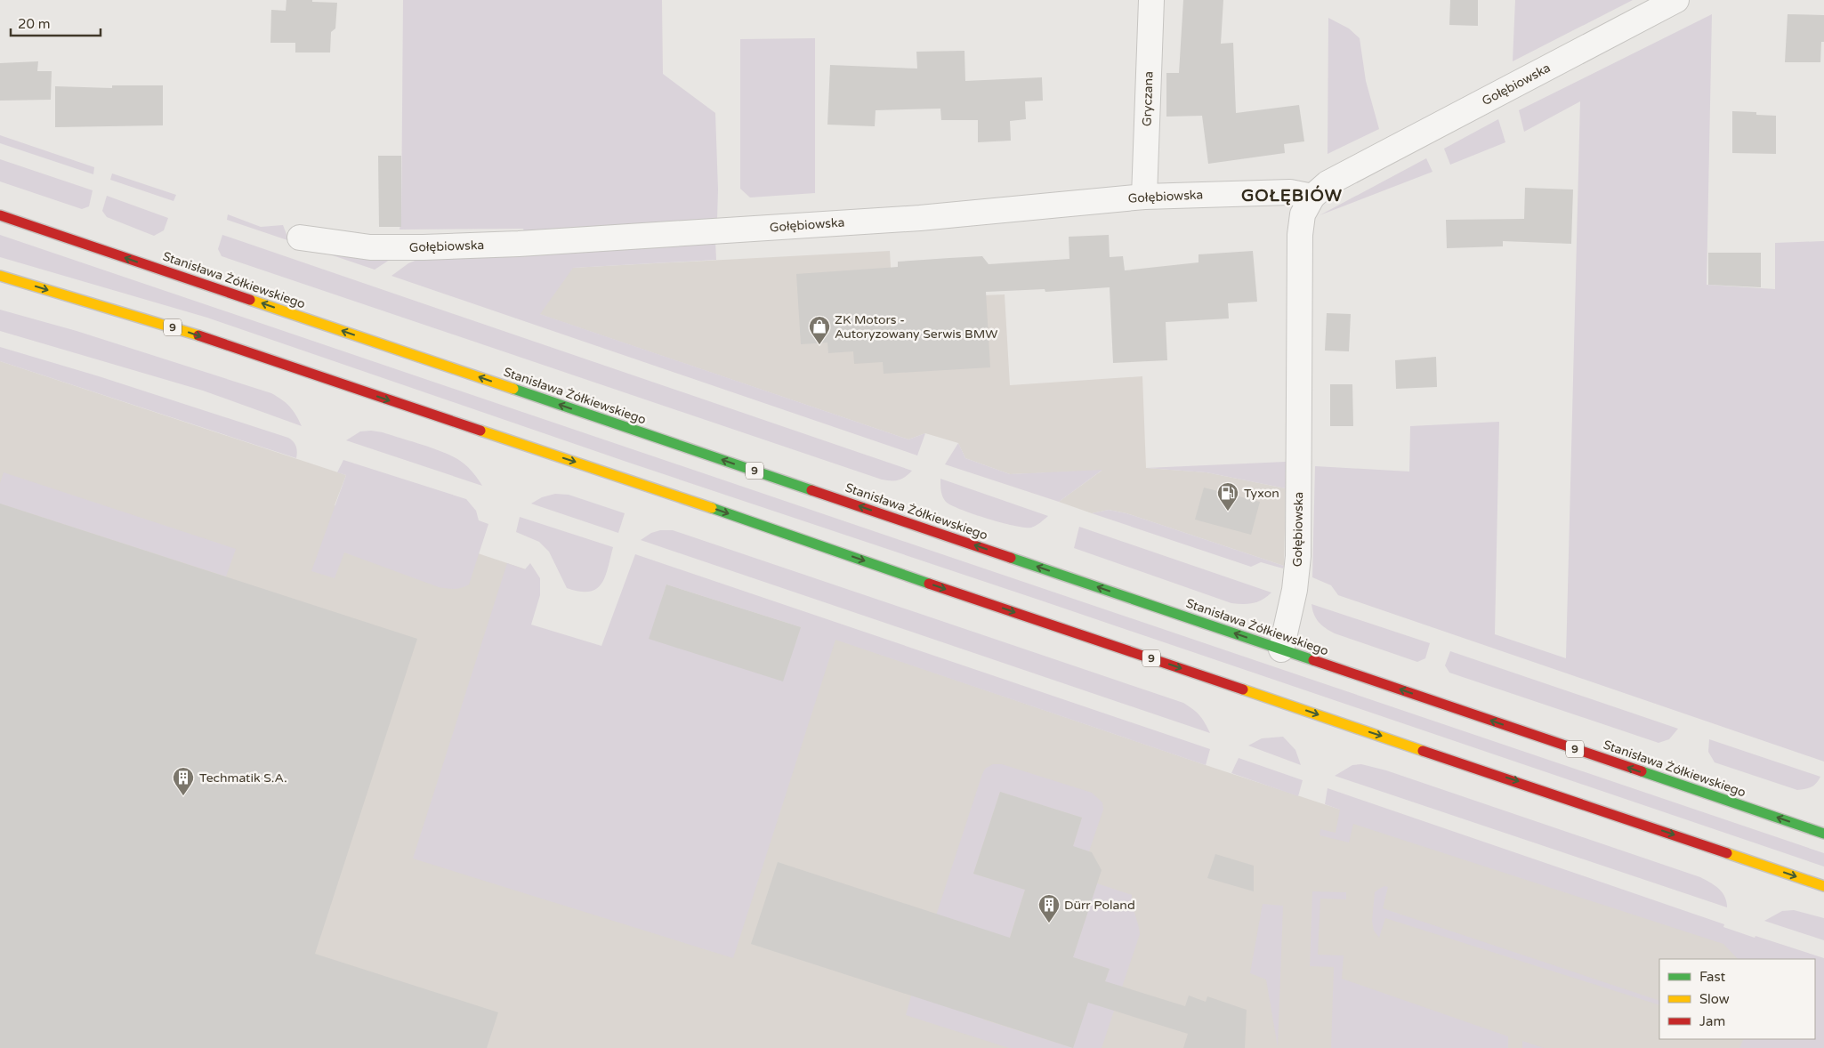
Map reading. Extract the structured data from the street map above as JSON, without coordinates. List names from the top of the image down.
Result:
{
  "streets": {
    "main road": ["Stanisława Żółkiewskiego", "9"],
    "street": ["Gołębiowska", "Gryczana"]
  },
  "crossings": [
    ["Gołębiowska", "Gryczana"],
    ["Gołębiowska", "Stanisława Żółkiewskiego"]
  ],
  "districts": ["GOŁĘBIÓW"],
  "places": {
    "shop": ["ZK Motors - Autoryzowany Serwis BMW"],
    "fuel station": ["Tyxon"],
    "building": ["Techmatik S.A.", "Dürr Poland"]
  },
  "legend": ["Fast", "Slow", "Jam"],
  "scale_bar": "20 m"
}
